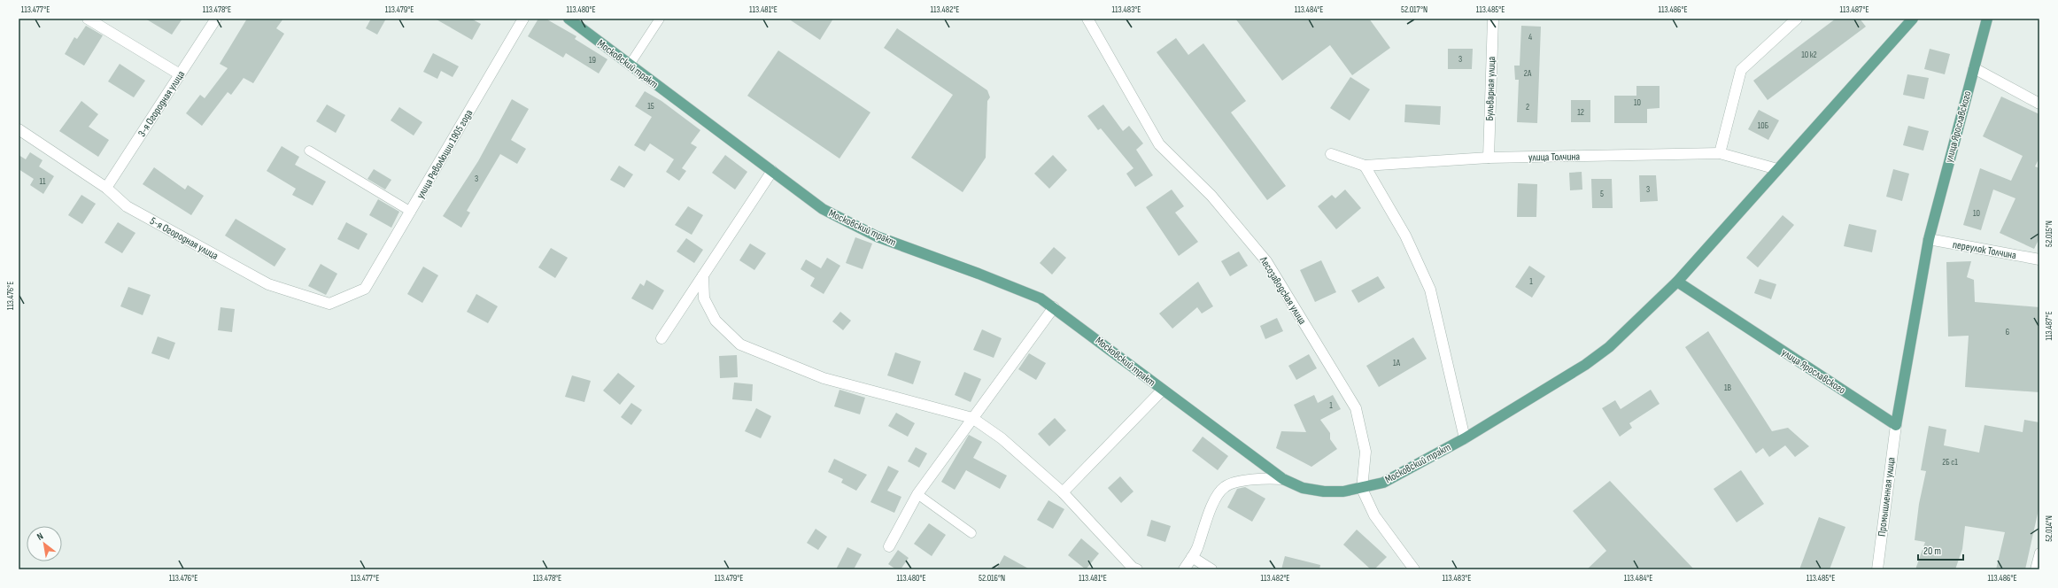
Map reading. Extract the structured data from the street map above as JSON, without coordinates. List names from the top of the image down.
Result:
{
  "streets": {
    "main road": ["Московский тракт", "улица Ярославского"],
    "street": [
      "Бульварная улица",
      "3-я Огородная улица",
      "улица Революции 1905 года",
      "улица Толчина",
      "5-я Огородная улица",
      "переулок Толчина",
      "Лесозаводская улица",
      "Промышленная улица"
    ]
  },
  "crossings": [
    ["Московский тракт", "улица Ярославского"],
    ["Московский тракт", "Лесозаводская улица"],
    ["Бульварная улица", "улица Толчина"],
    ["3-я Огородная улица", "5-я Огородная улица"],
    ["улица Ярославского", "переулок Толчина"],
    ["улица Ярославского", "Промышленная улица"],
    ["улица Революции 1905 года", "5-я Огородная улица"]
  ],
  "house_numbers": [
    "4",
    "10 к2",
    "3",
    "19",
    "2А",
    "10",
    "15",
    "2",
    "12",
    "10Б",
    "3",
    "11",
    "3",
    "5",
    "10",
    "1",
    "6",
    "1А",
    "1В",
    "1",
    "2Б с1"
  ],
  "scale_bar": "20 m",
  "north": "top left",
  "coordinates": [
    "113.477°E",
    "113.478°E",
    "113.479°E",
    "113.480°E",
    "113.481°E",
    "113.482°E",
    "113.483°E",
    "113.484°E",
    "52.017°N",
    "113.485°E",
    "113.486°E",
    "113.487°E",
    "52.015°N",
    "113.476°E",
    "52.014°N",
    "52.016°N"
  ]
}
